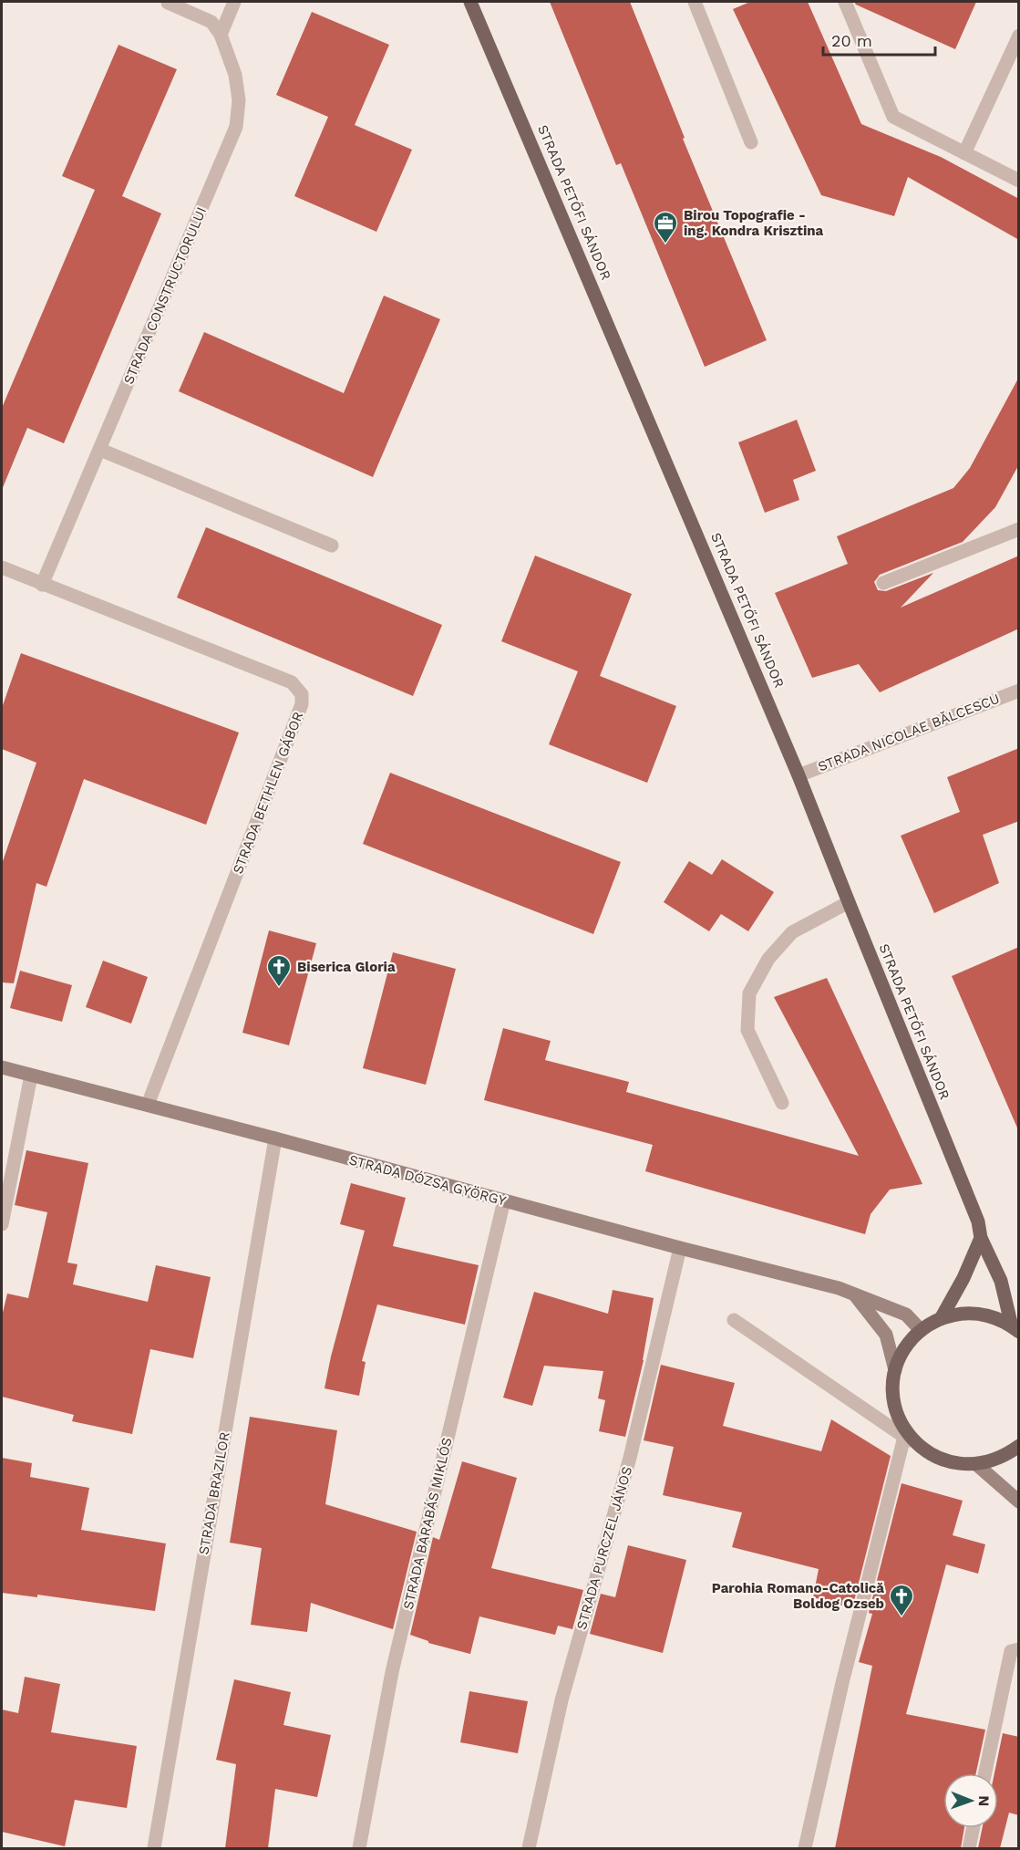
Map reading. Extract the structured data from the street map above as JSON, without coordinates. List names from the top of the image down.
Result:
{
  "streets": {
    "main road": ["STRADA PETŐFI SÁNDOR", "STRADA DÓZSA GYÖRGY"],
    "street": [
      "STRADA CONSTRUCTORULUI",
      "STRADA NICOLAE BĂLCESCU",
      "STRADA BETHLEN GÁBOR",
      "STRADA BRAZILOR",
      "STRADA BARABÁS MIKLÓS",
      "STRADA PURCZEL JÁNOS"
    ]
  },
  "crossings": [
    ["STRADA PETŐFI SÁNDOR", "STRADA NICOLAE BĂLCESCU"],
    ["STRADA CONSTRUCTORULUI", "STRADA BETHLEN GÁBOR"],
    ["STRADA BETHLEN GÁBOR", "STRADA DÓZSA GYÖRGY"],
    ["STRADA DÓZSA GYÖRGY", "STRADA BRAZILOR"],
    ["STRADA DÓZSA GYÖRGY", "STRADA BARABÁS MIKLÓS"],
    ["STRADA DÓZSA GYÖRGY", "STRADA PURCZEL JÁNOS"]
  ],
  "places": {
    "office": ["Birou Topografie - ing. Kondra Krisztina"],
    "church": ["Biserica Gloria", "Parohia Romano-Catolică Boldog Ozseb"]
  },
  "scale_bar": "20 m",
  "north": "right"
}
